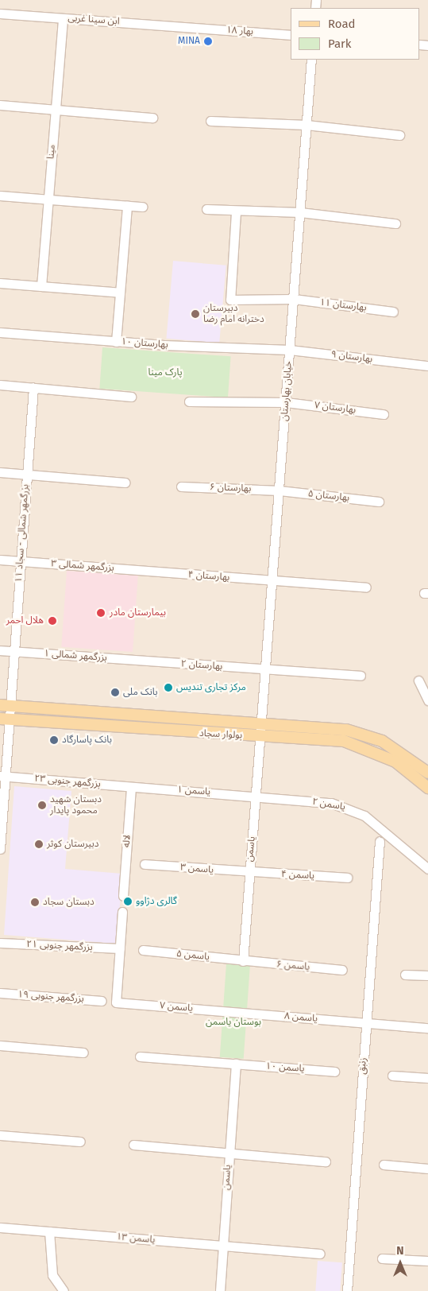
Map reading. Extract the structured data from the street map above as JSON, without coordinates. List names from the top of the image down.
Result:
{
  "streets": {
    "main road": ["بولوار سجاد"],
    "street": [
      "ابن سینا غربی",
      "بهار ۱۸",
      "مینا",
      "بهارستان ۱۱",
      "بهارستان ۱۰",
      "بهارستان ۹",
      "خیابان بهارستان",
      "بهارستان ۷",
      "بهارستان ۶",
      "بهارستان ۵",
      "بزرگمهر شمالی - سجاد ۱۱",
      "بزرگمهر شمالی ۳",
      "بهارستان ۴",
      "بزرگمهر شمالی ۱",
      "بهارستان ۲",
      "بزرگمهر جنوبی ۲۳",
      "یاسمن ۱",
      "یاسمن ۲",
      "لاله",
      "یاسمن",
      "یاسمن ۳",
      "یاسمن ۴",
      "بزرگمهر جنوبی ۲۱",
      "یاسمن ۵",
      "یاسمن ۶",
      "بزرگمهر جنوبی ۱۹",
      "یاسمن ۷",
      "یاسمن ۸",
      "زنبق",
      "یاسمن ۱۰",
      "یاسمن ۱۳"
    ]
  },
  "crossings": [
    ["ابن سینا غربی", "بهار ۱۸"],
    ["ابن سینا غربی", "مینا"],
    ["بهارستان ۱۱", "خیابان بهارستان"],
    ["بهارستان ۱۰", "بهارستان ۹"],
    ["بهارستان ۱۰", "خیابان بهارستان"],
    ["بهارستان ۹", "خیابان بهارستان"],
    ["خیابان بهارستان", "بهارستان ۷"],
    ["خیابان بهارستان", "بهارستان ۶"],
    ["خیابان بهارستان", "بهارستان ۵"],
    ["خیابان بهارستان", "بهارستان ۴"],
    ["خیابان بهارستان", "بهارستان ۲"],
    ["خیابان بهارستان", "بولوار سجاد"],
    ["خیابان بهارستان", "یاسمن"],
    ["بهارستان ۶", "بهارستان ۵"],
    ["بزرگمهر شمالی - سجاد ۱۱", "بزرگمهر شمالی ۳"],
    ["بزرگمهر شمالی - سجاد ۱۱", "بزرگمهر شمالی ۱"],
    ["بزرگمهر شمالی - سجاد ۱۱", "بولوار سجاد"],
    ["بزرگمهر شمالی - سجاد ۱۱", "بزرگمهر جنوبی ۲۳"],
    ["بزرگمهر شمالی ۳", "بهارستان ۴"],
    ["بزرگمهر شمالی ۱", "بهارستان ۲"],
    ["بولوار سجاد", "یاسمن"],
    ["بزرگمهر جنوبی ۲۳", "یاسمن ۱"],
    ["بزرگمهر جنوبی ۲۳", "لاله"],
    ["یاسمن ۱", "یاسمن ۲"],
    ["یاسمن ۱", "لاله"],
    ["یاسمن ۱", "یاسمن"],
    ["یاسمن ۲", "یاسمن"],
    ["یاسمن", "یاسمن ۳"],
    ["یاسمن", "یاسمن ۴"],
    ["یاسمن", "یاسمن ۵"],
    ["یاسمن", "یاسمن ۶"],
    ["یاسمن", "یاسمن ۱۰"],
    ["یاسمن", "یاسمن ۱۳"],
    ["یاسمن ۳", "یاسمن ۴"],
    ["بزرگمهر جنوبی ۲۱", "یاسمن ۷"],
    ["یاسمن ۵", "یاسمن ۶"],
    ["یاسمن ۷", "یاسمن ۸"],
    ["یاسمن ۸", "زنبق"]
  ],
  "parks": ["پارک مینا", "بوستان یاسمن"],
  "places": [
    "MINA",
    "دبیرستان دخترانه امام رضا",
    "بیمارستان مادر",
    "هلال احمر",
    "مرکز تجاری تندیس",
    "بانک ملی",
    "بانک پاسارگاد",
    "دبستان شهید محمود پایدار",
    "دبیرستان کوثر",
    "گالری دژاوو",
    "دبستان سجاد"
  ],
  "legend": ["Road", "Park"],
  "north": "top"
}
